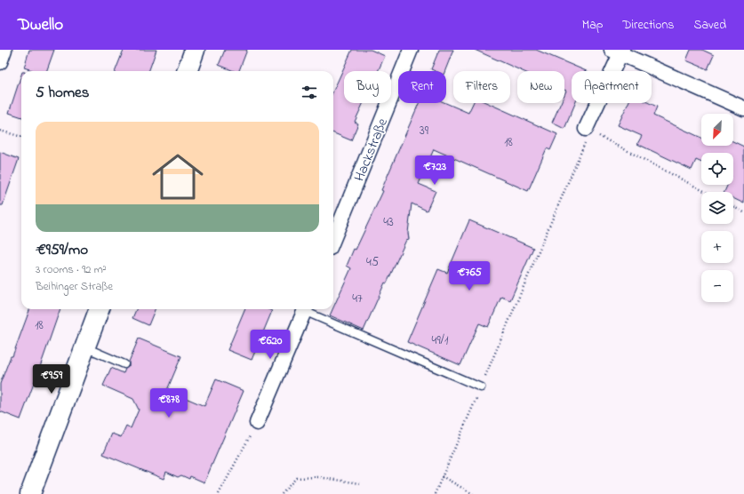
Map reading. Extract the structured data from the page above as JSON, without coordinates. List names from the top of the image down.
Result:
{
  "streets": {
    "street": ["Hackstraße"]
  },
  "house_numbers": [
    "39",
    "18",
    "43",
    "45",
    "47",
    "18",
    "49/1"
  ],
  "north": "bottom left",
  "page": {
    "header": "Dwello",
    "nav": ["Map", "Directions", "Saved"],
    "chip": [
      "Buy",
      "Rent",
      "Filters",
      "New",
      "Apartment"
    ],
    "heading": "5 homes",
    "map_buttons": ["+", "−"],
    "list": [
      {
        "name": "€959/mo",
        "note": "3 rooms · 92 m² · Beihinger Straße"
      }
    ],
    "price": [
      "€723",
      "€765",
      "€620",
      "€959",
      "€878"
    ]
  }
}
